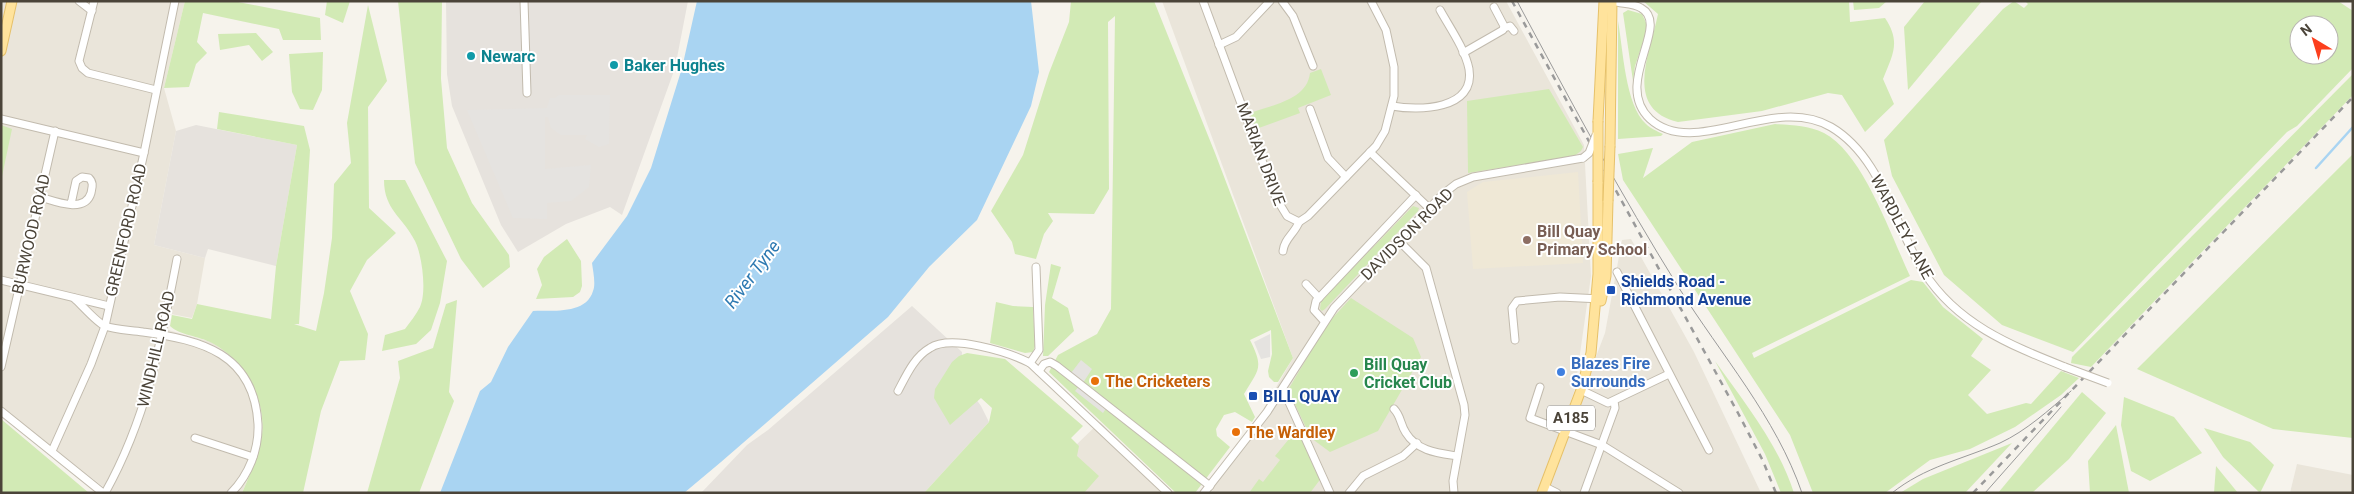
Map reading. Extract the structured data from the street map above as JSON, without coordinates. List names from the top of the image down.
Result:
{
  "streets": {
    "main road": ["A185"],
    "street": [
      "MARIAN DRIVE",
      "WARDLEY LANE",
      "GREENFORD ROAD",
      "BURWOOD ROAD",
      "DAVIDSON ROAD",
      "WINDHILL ROAD"
    ]
  },
  "crossings": [
    ["WARDLEY LANE", "A185"],
    ["DAVIDSON ROAD", "A185"]
  ],
  "water": ["River Tyne"],
  "places": {
    "other": [
      "Newarc",
      "Baker Hughes",
      "Bill Quay Primary School",
      "Blazes Fire Surrounds",
      "Bill Quay Cricket Club",
      "The Cricketers",
      "The Wardley"
    ],
    "transit": ["Shields Road - Richmond Avenue", "BILL QUAY"]
  },
  "north": "top left"
}
